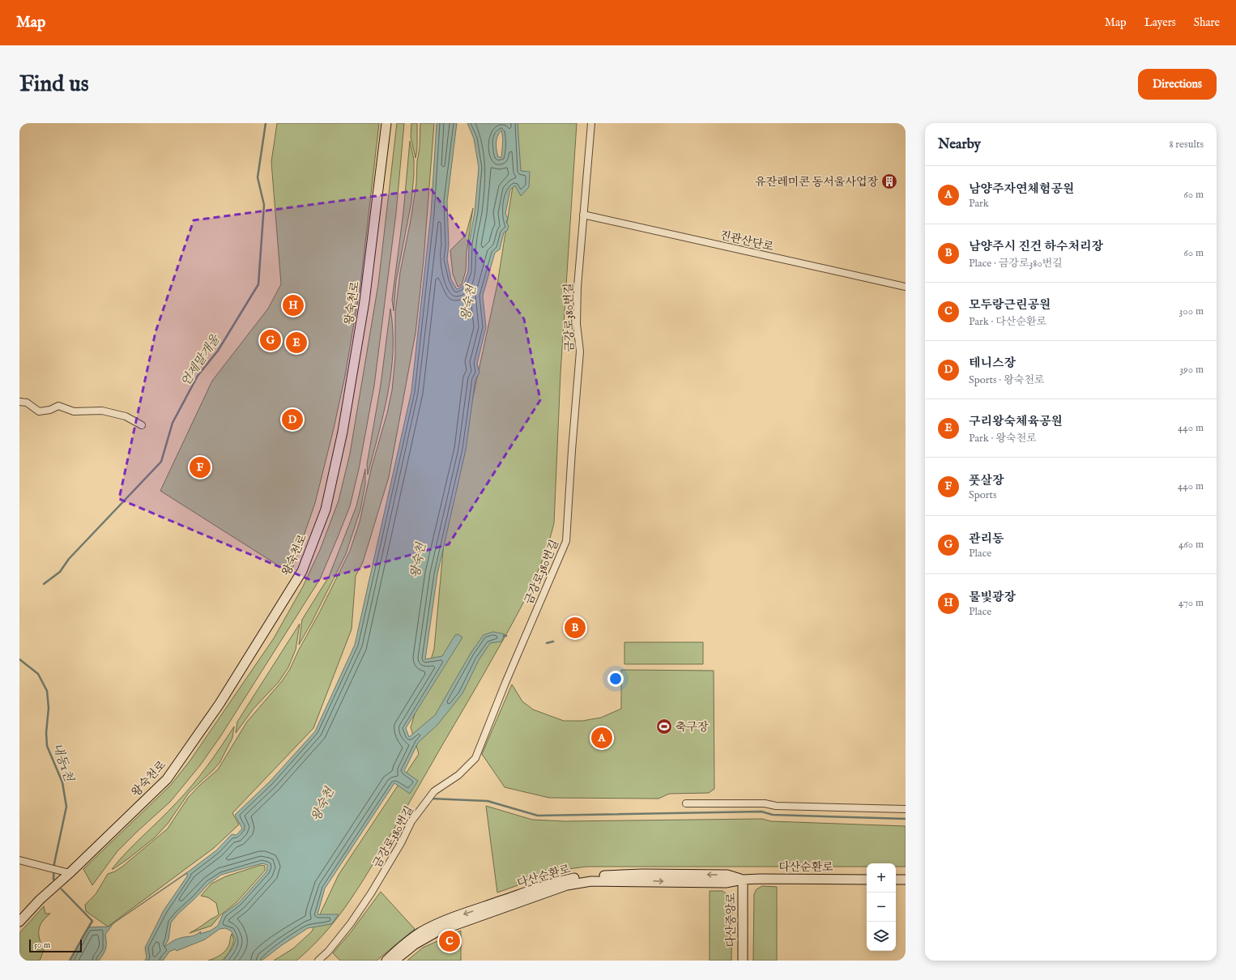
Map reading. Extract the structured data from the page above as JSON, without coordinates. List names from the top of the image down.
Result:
{
  "streets": {
    "street": [
      "진관산단로",
      "왕숙천로",
      "금강로380번길",
      "다산순환로",
      "다산중앙로"
    ]
  },
  "crossings": [
    ["진관산단로", "금강로380번길"],
    ["다산순환로", "다산중앙로"]
  ],
  "water": ["왕숙천", "언제말개울", "내동1천"],
  "places": {
    "building": ["유잔레미콘 동서울사업장"],
    "sports": ["축구장"]
  },
  "scale_bar": "50 m",
  "page": {
    "header": "Map",
    "nav": ["Map", "Layers", "Share"],
    "buttons": "Directions",
    "title": "Find us",
    "heading": ["Nearby", "8 results"],
    "list": [
      {
        "mark": "A",
        "name": "남양주자연체험공원",
        "note": "Park",
        "value": "60 m"
      },
      {
        "mark": "B",
        "name": "남양주시 진건 하수처리장",
        "note": "Place · 금강로380번길",
        "value": "60 m"
      },
      {
        "mark": "C",
        "name": "모두랑근린공원",
        "note": "Park · 다산순환로",
        "value": "300 m"
      },
      {
        "mark": "D",
        "name": "테니스장",
        "note": "Sports · 왕숙천로",
        "value": "390 m"
      },
      {
        "mark": "E",
        "name": "구리왕숙체육공원",
        "note": "Park · 왕숙천로",
        "value": "440 m"
      },
      {
        "mark": "F",
        "name": "풋살장",
        "note": "Sports",
        "value": "440 m"
      },
      {
        "mark": "G",
        "name": "관리동",
        "note": "Place",
        "value": "460 m"
      },
      {
        "mark": "H",
        "name": "물빛광장",
        "note": "Place",
        "value": "470 m"
      }
    ],
    "pins": [
      "H",
      "G",
      "E",
      "D",
      "F",
      "B",
      "A",
      "C"
    ],
    "map_buttons": ["+", "−"],
    "scale": "50 m"
  }
}
